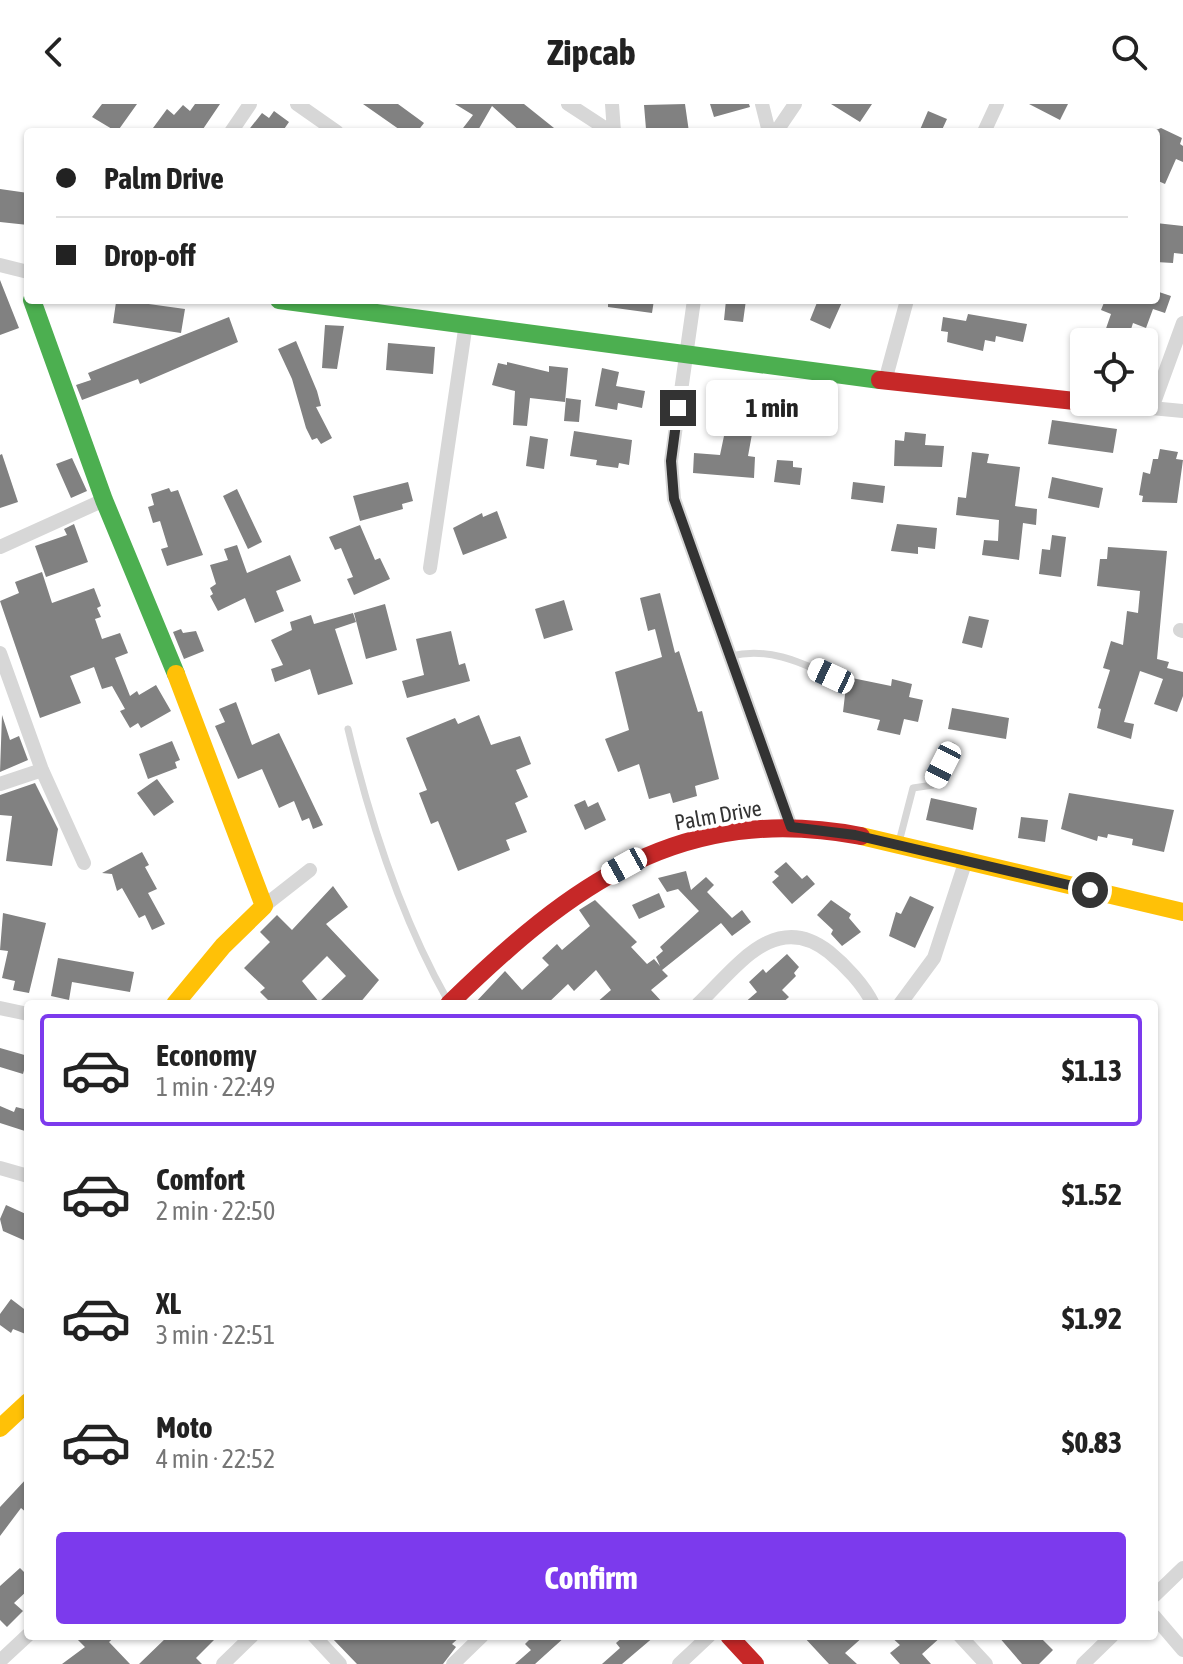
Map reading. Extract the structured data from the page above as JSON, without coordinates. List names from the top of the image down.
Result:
{
  "streets": {
    "street": ["Palm Drive"]
  },
  "page": {
    "header": "Zipcab",
    "banner": ["Palm Drive", "Drop-off"],
    "bubble": "1 min",
    "list": [
      {
        "name": "Economy",
        "note": "1 min · 22:49",
        "value": "$1.13"
      },
      {
        "name": "Comfort",
        "note": "2 min · 22:50",
        "value": "$1.52"
      },
      {
        "name": "XL",
        "note": "3 min · 22:51",
        "value": "$1.92"
      },
      {
        "name": "Moto",
        "note": "4 min · 22:52",
        "value": "$0.83"
      }
    ],
    "buttons": "Confirm"
  }
}
